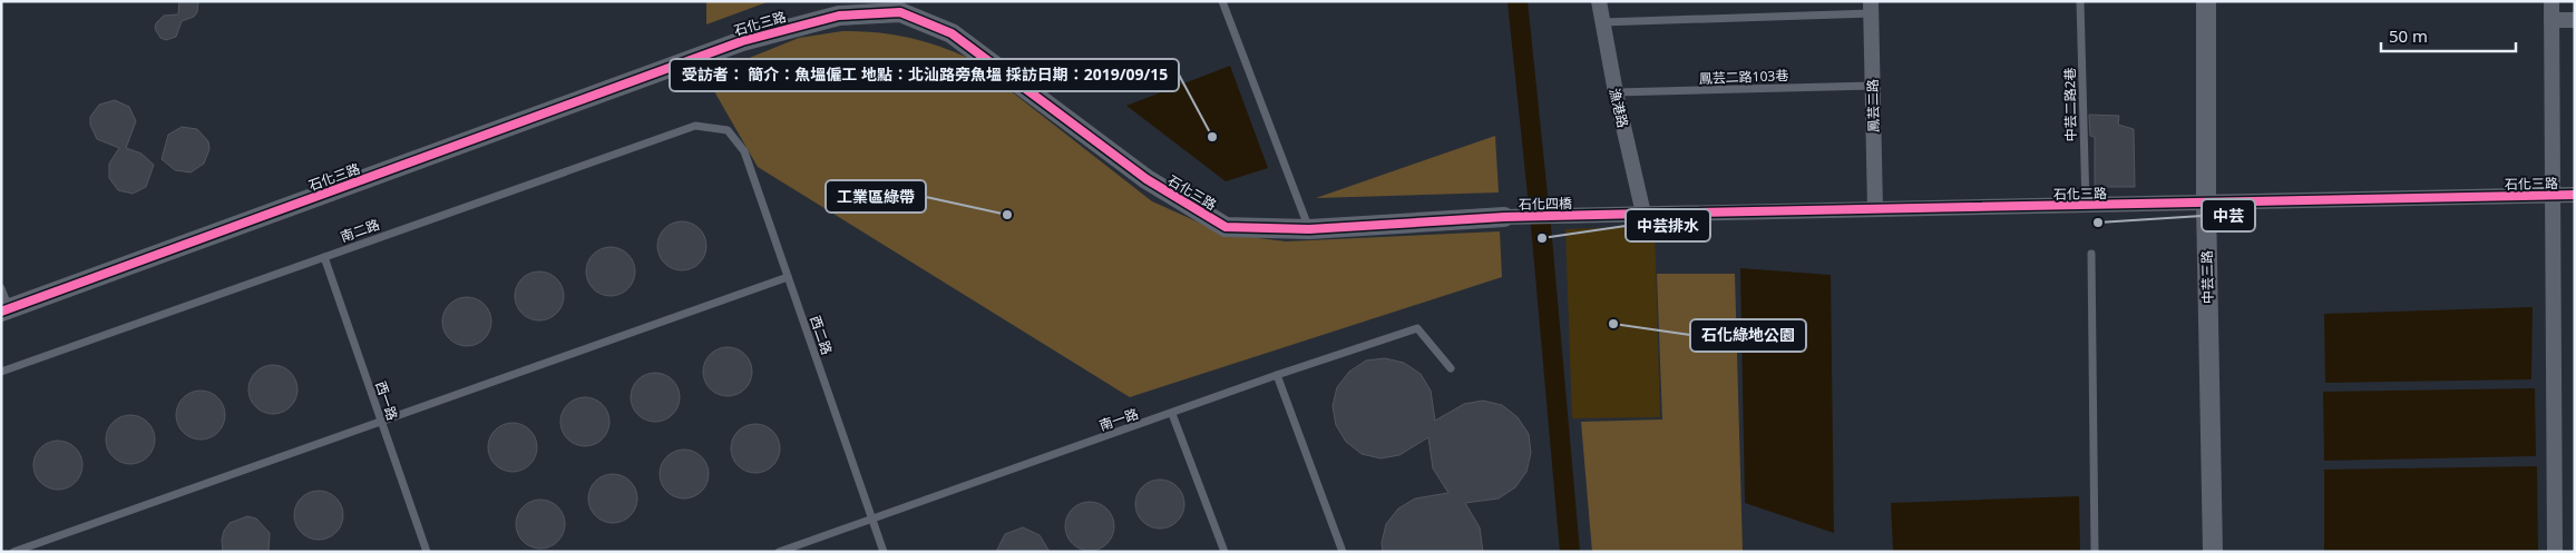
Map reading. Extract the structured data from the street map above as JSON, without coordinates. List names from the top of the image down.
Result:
{
  "streets": {
    "street": [
      "石化三路",
      "鳳芸二路",
      "漁港路",
      "石化四橋",
      "中芸三路"
    ],
    "lane": [
      "鳳芸二路103巷",
      "中芸二路2巷",
      "南二路",
      "西二路",
      "西一路",
      "南一路"
    ]
  },
  "crossings": [
    ["石化三路", "中芸二路2巷"],
    ["石化三路", "鳳芸二路"],
    ["石化三路", "漁港路"],
    ["石化三路", "石化四橋"],
    ["石化三路", "中芸三路"],
    ["鳳芸二路103巷", "鳳芸二路"],
    ["鳳芸二路103巷", "漁港路"],
    ["南二路", "西二路"],
    ["南二路", "西一路"],
    ["西二路", "南一路"]
  ],
  "places": [
    "受訪者： 簡介：魚塭僱工 地點：北汕路旁魚塭 採訪日期：2019/09/15",
    "工業區綠帶",
    "中芸",
    "中芸排水",
    "石化綠地公園"
  ],
  "scale_bar": "50 m"
}
